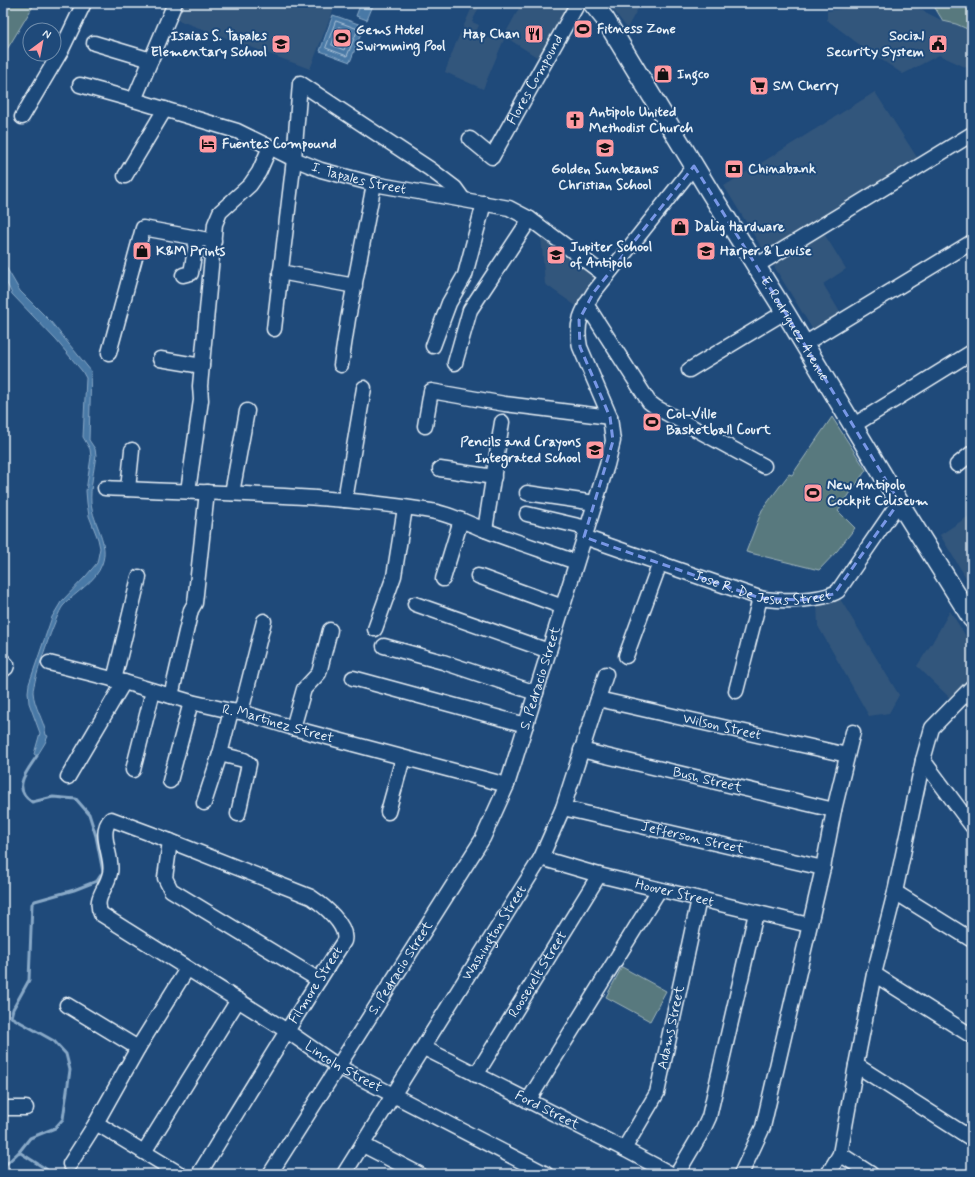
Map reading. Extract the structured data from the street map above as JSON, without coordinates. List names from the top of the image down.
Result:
{
  "streets": {
    "main road": ["E. Rodriguez Avenue"],
    "street": [
      "Flores Compound",
      "I. Tapales Street",
      "Jose R. De Jesus Street",
      "S. Pedracio Street",
      "R. Martinez Street",
      "Wilson Street",
      "Bush Street",
      "Jefferson Street",
      "Hoover Street",
      "Washington Street",
      "Roosevelt Street",
      "Filmore Street",
      "Adams Street",
      "Lincoln Street",
      "Ford Street"
    ]
  },
  "crossings": [
    ["I. Tapales Street", "S. Pedracio Street"],
    ["E. Rodriguez Avenue", "Jose R. De Jesus Street"],
    ["E. Rodriguez Avenue", "S. Pedracio Street"],
    ["Jose R. De Jesus Street", "S. Pedracio Street"],
    ["S. Pedracio Street", "R. Martinez Street"],
    ["S. Pedracio Street", "Lincoln Street"],
    ["Wilson Street", "Washington Street"],
    ["Bush Street", "Washington Street"],
    ["Jefferson Street", "Washington Street"],
    ["Hoover Street", "Washington Street"],
    ["Hoover Street", "Roosevelt Street"],
    ["Hoover Street", "Adams Street"],
    ["Washington Street", "Lincoln Street"],
    ["Washington Street", "Ford Street"],
    ["Roosevelt Street", "Ford Street"],
    ["Filmore Street", "Lincoln Street"],
    ["Adams Street", "Ford Street"]
  ],
  "places": {
    "sports": [
      "Fitness Zone",
      "Gems Hotel Swimming Pool",
      "Col-Ville Basketball Court",
      "New Antipolo Cockpit Coliseum"
    ],
    "restaurant": ["Hap Chan"],
    "school or university": [
      "Isaias S. Tapales Elementary School",
      "Golden Sunbeams Christian School",
      "Harper & Louise",
      "Jupiter School of Antipolo",
      "Pencils and Crayons Integrated School"
    ],
    "public building": ["Social Security System"],
    "shop": ["Ingco", "Dalig Hardware", "K&M Prints"],
    "supermarket": ["SM Cherry"],
    "church": ["Antipolo United Methodist Church"],
    "hotel": ["Fuentes Compound"],
    "bank": ["Chinabank"]
  },
  "north": "top right"
}
